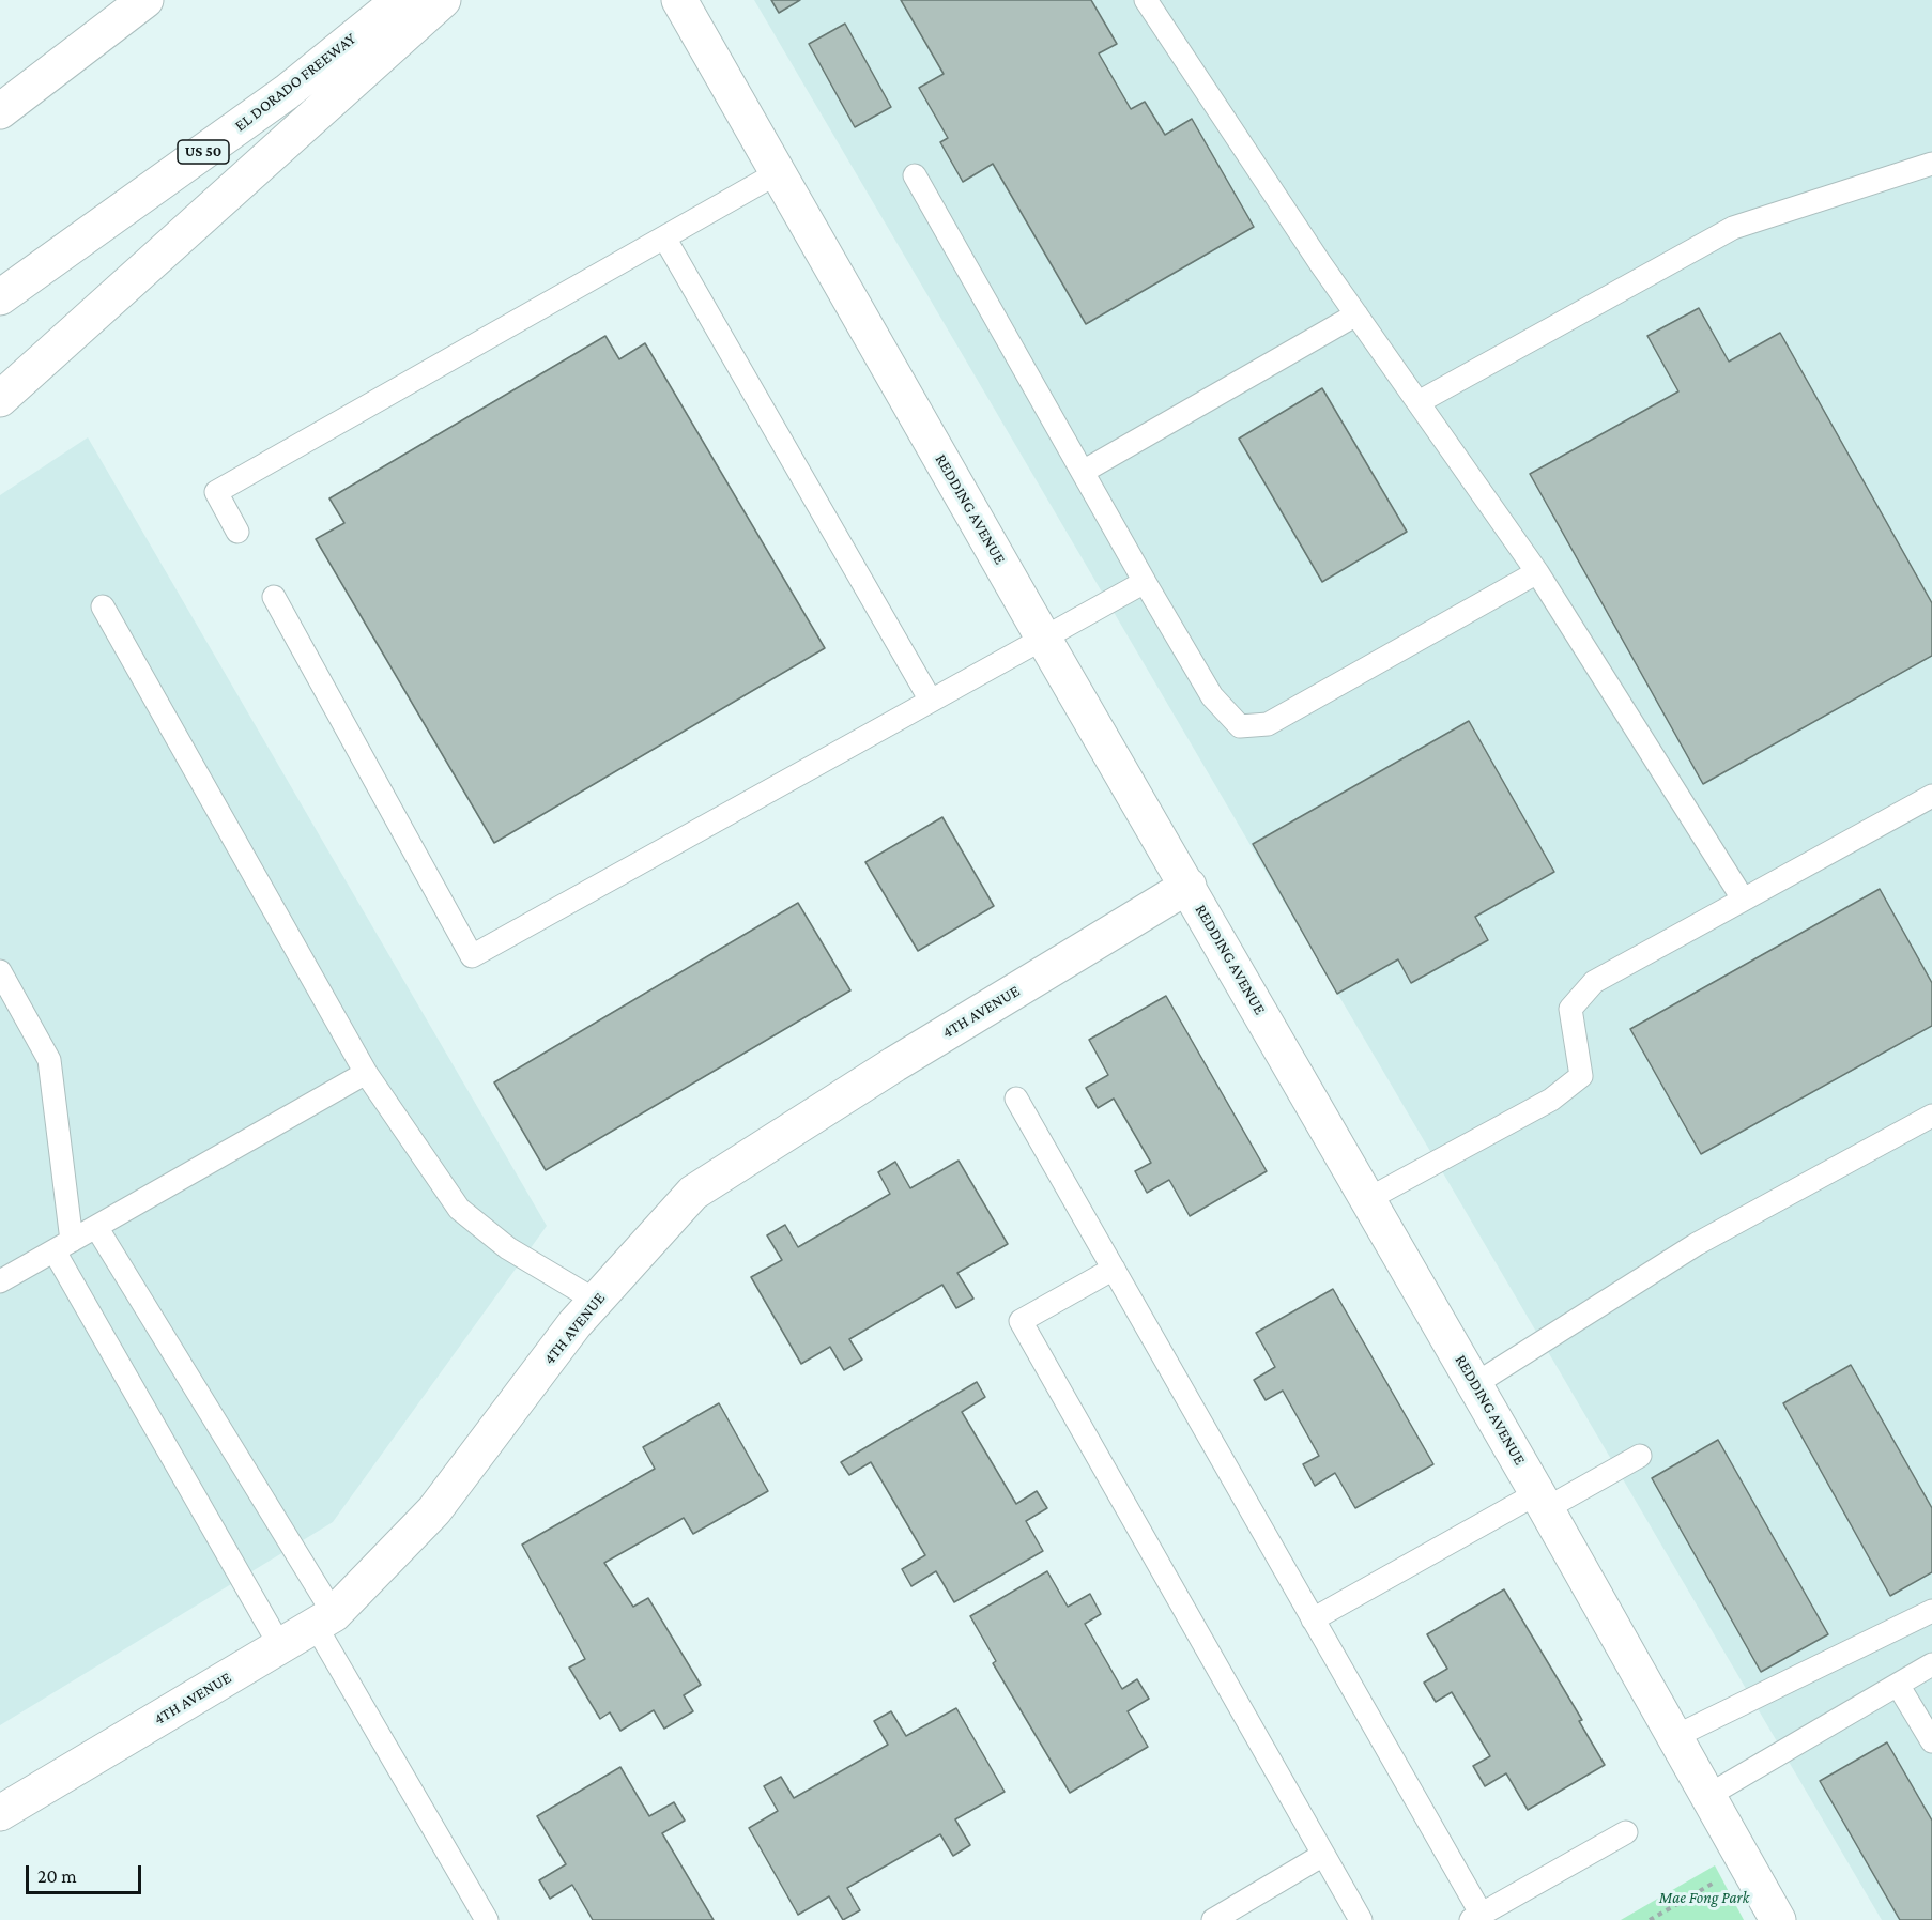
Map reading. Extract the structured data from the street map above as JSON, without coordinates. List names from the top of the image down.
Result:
{
  "streets": {
    "main road": [
      "EL DORADO FREEWAY",
      "US 50",
      "REDDING AVENUE",
      "4TH AVENUE"
    ]
  },
  "crossings": [
    ["REDDING AVENUE", "4TH AVENUE"]
  ],
  "parks": ["Mae Fong Park"],
  "scale_bar": "20 m"
}
